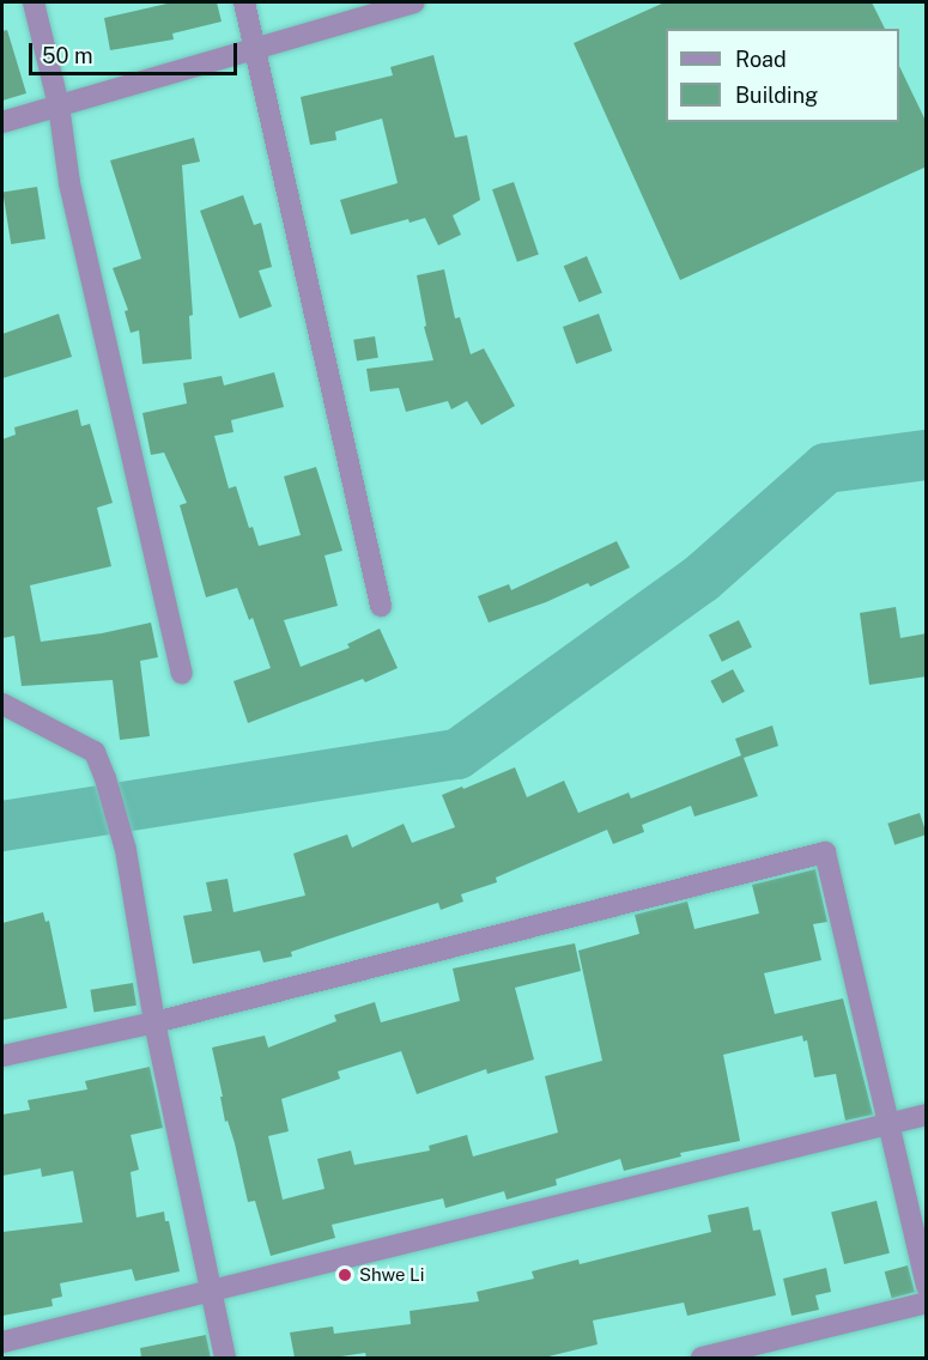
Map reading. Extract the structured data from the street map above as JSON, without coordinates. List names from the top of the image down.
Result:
{
  "places": ["Shwe Li"],
  "legend": ["Road", "Building"],
  "scale_bar": "50 m"
}
